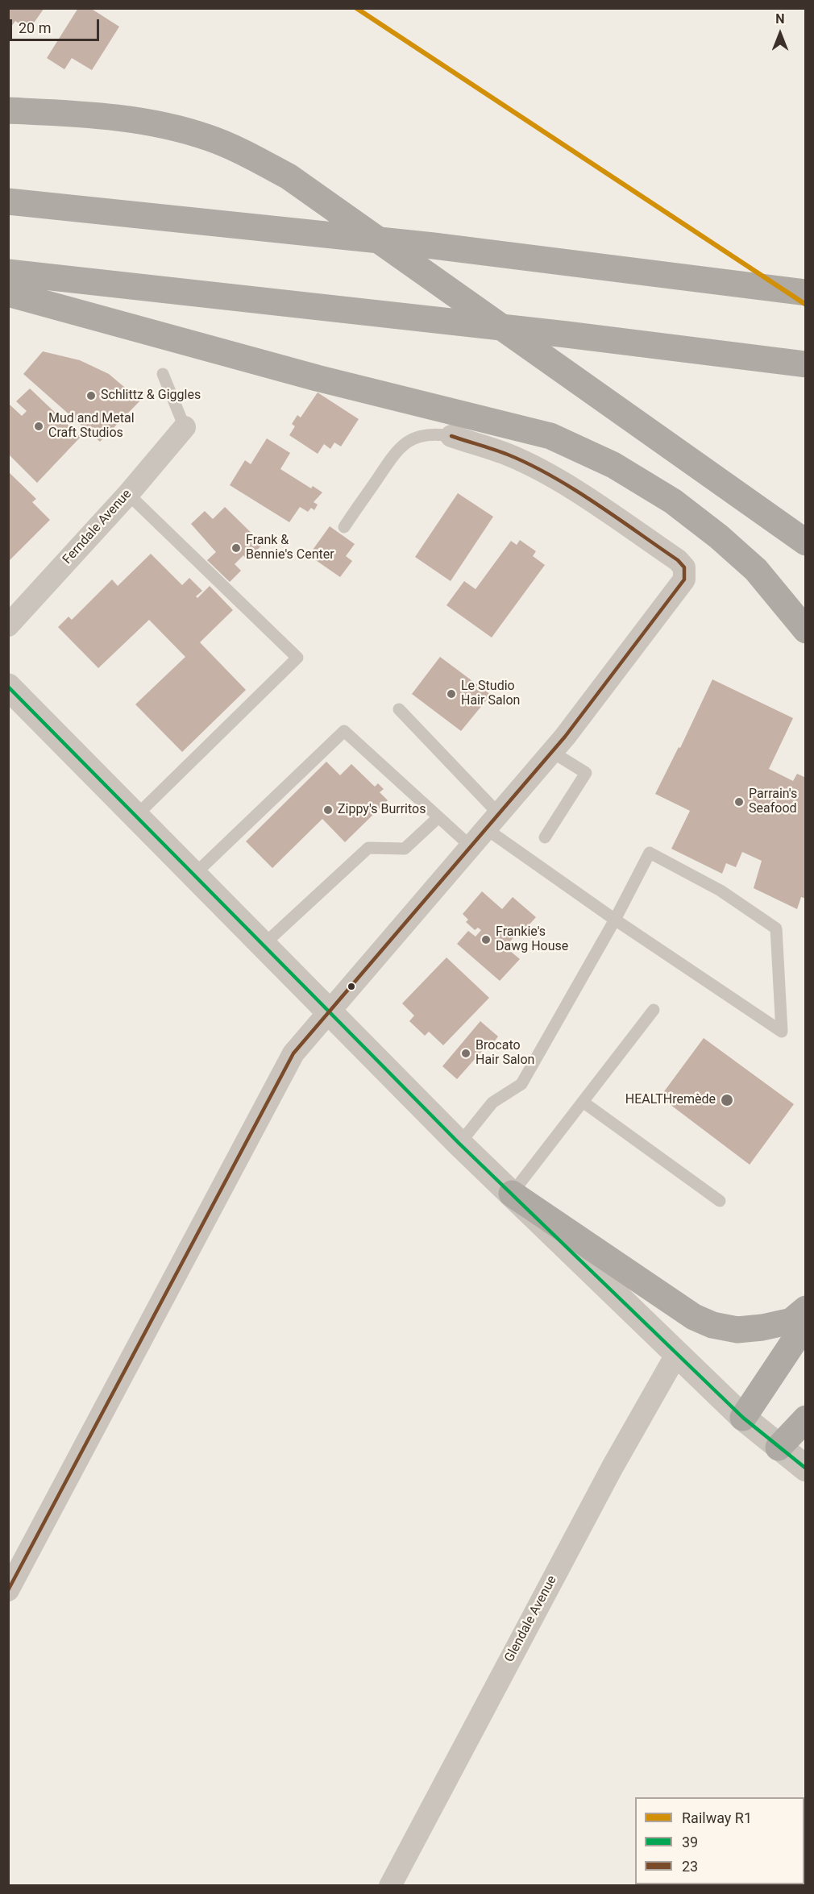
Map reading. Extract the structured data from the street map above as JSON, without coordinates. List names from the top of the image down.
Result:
{
  "streets": {
    "street": ["Ferndale Avenue", "Glendale Avenue"]
  },
  "places": [
    "Schlittz & Giggles",
    "Mud and Metal Craft Studios",
    "Frank & Bennie's Center",
    "Le Studio Hair Salon",
    "Parrain's Seafood",
    "Zippy's Burritos",
    "Frankie's Dawg House",
    "Brocato Hair Salon",
    "HEALTHremède"
  ],
  "lines": ["rail line R1", "transit line 23", "transit line 39"],
  "legend": ["Railway R1", "39", "23"],
  "scale_bar": "20 m",
  "north": "top"
}
